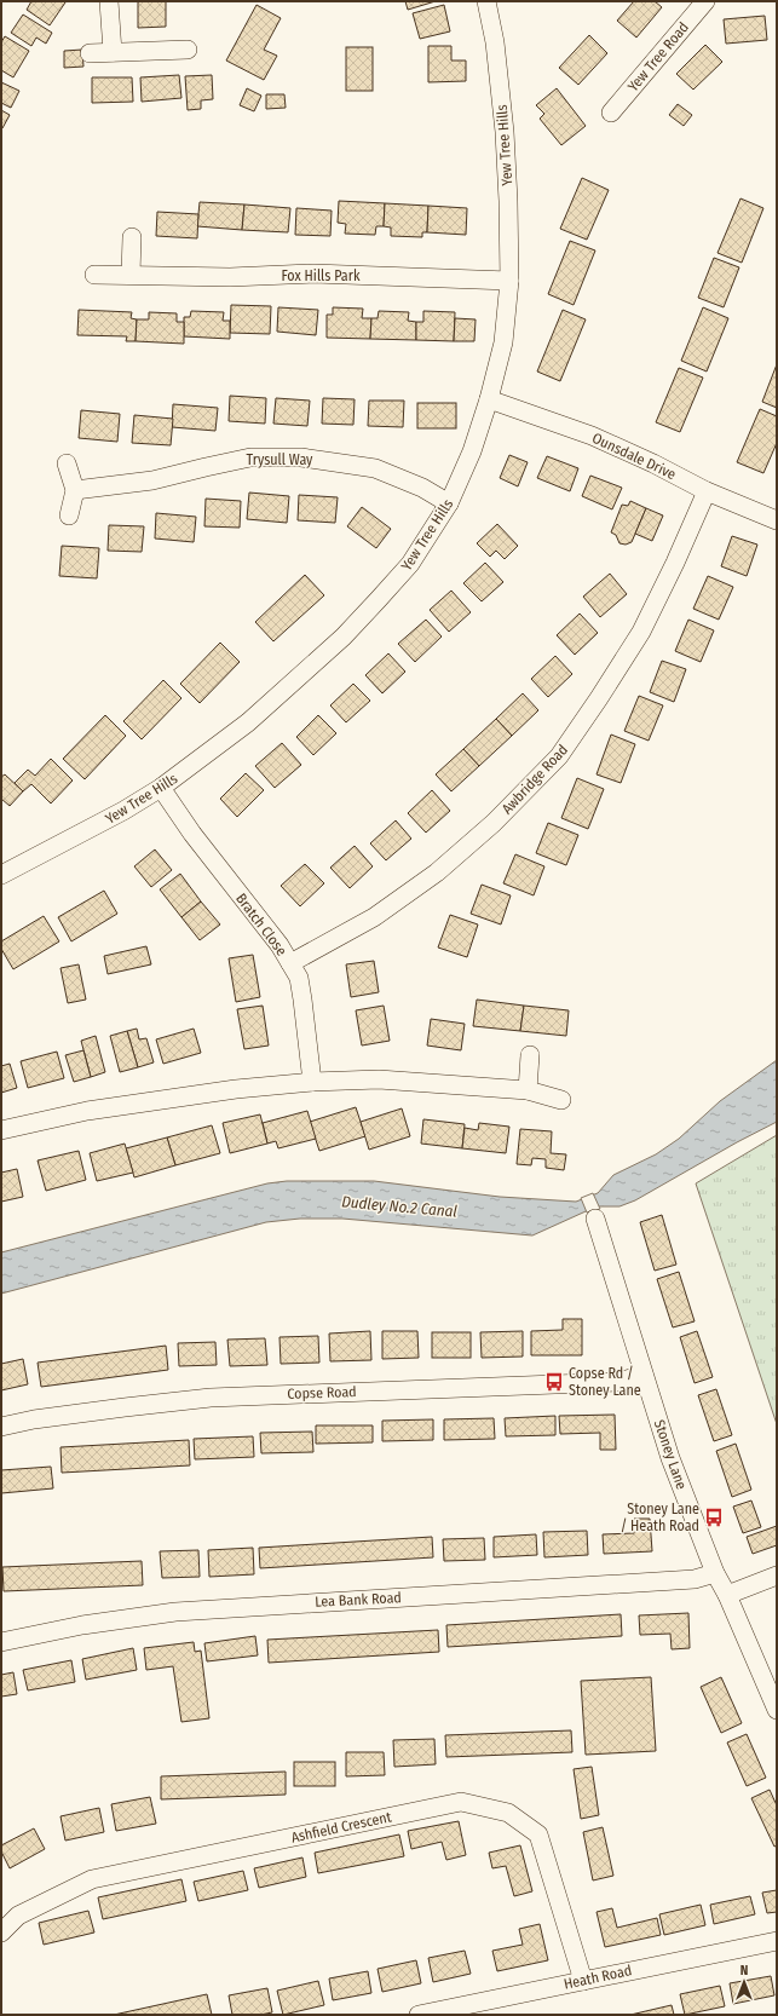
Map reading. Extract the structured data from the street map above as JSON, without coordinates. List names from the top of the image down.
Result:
{
  "streets": {
    "street": [
      "Yew Tree Road",
      "Yew Tree Hills",
      "Fox Hills Park",
      "Ounsdale Drive",
      "Trysull Way",
      "Awbridge Road",
      "Bratch Close",
      "Copse Road",
      "Stoney Lane",
      "Lea Bank Road",
      "Ashfield Crescent",
      "Heath Road"
    ]
  },
  "crossings": [
    ["Yew Tree Hills", "Fox Hills Park"],
    ["Yew Tree Hills", "Ounsdale Drive"],
    ["Yew Tree Hills", "Trysull Way"],
    ["Yew Tree Hills", "Bratch Close"],
    ["Ounsdale Drive", "Awbridge Road"],
    ["Awbridge Road", "Bratch Close"],
    ["Copse Road", "Stoney Lane"],
    ["Stoney Lane", "Lea Bank Road"],
    ["Ashfield Crescent", "Heath Road"]
  ],
  "water": ["Dudley No.2 Canal"],
  "places": {
    "bus stop": ["Copse Rd / Stoney Lane", "Stoney Lane / Heath Road"]
  },
  "north": "top"
}
